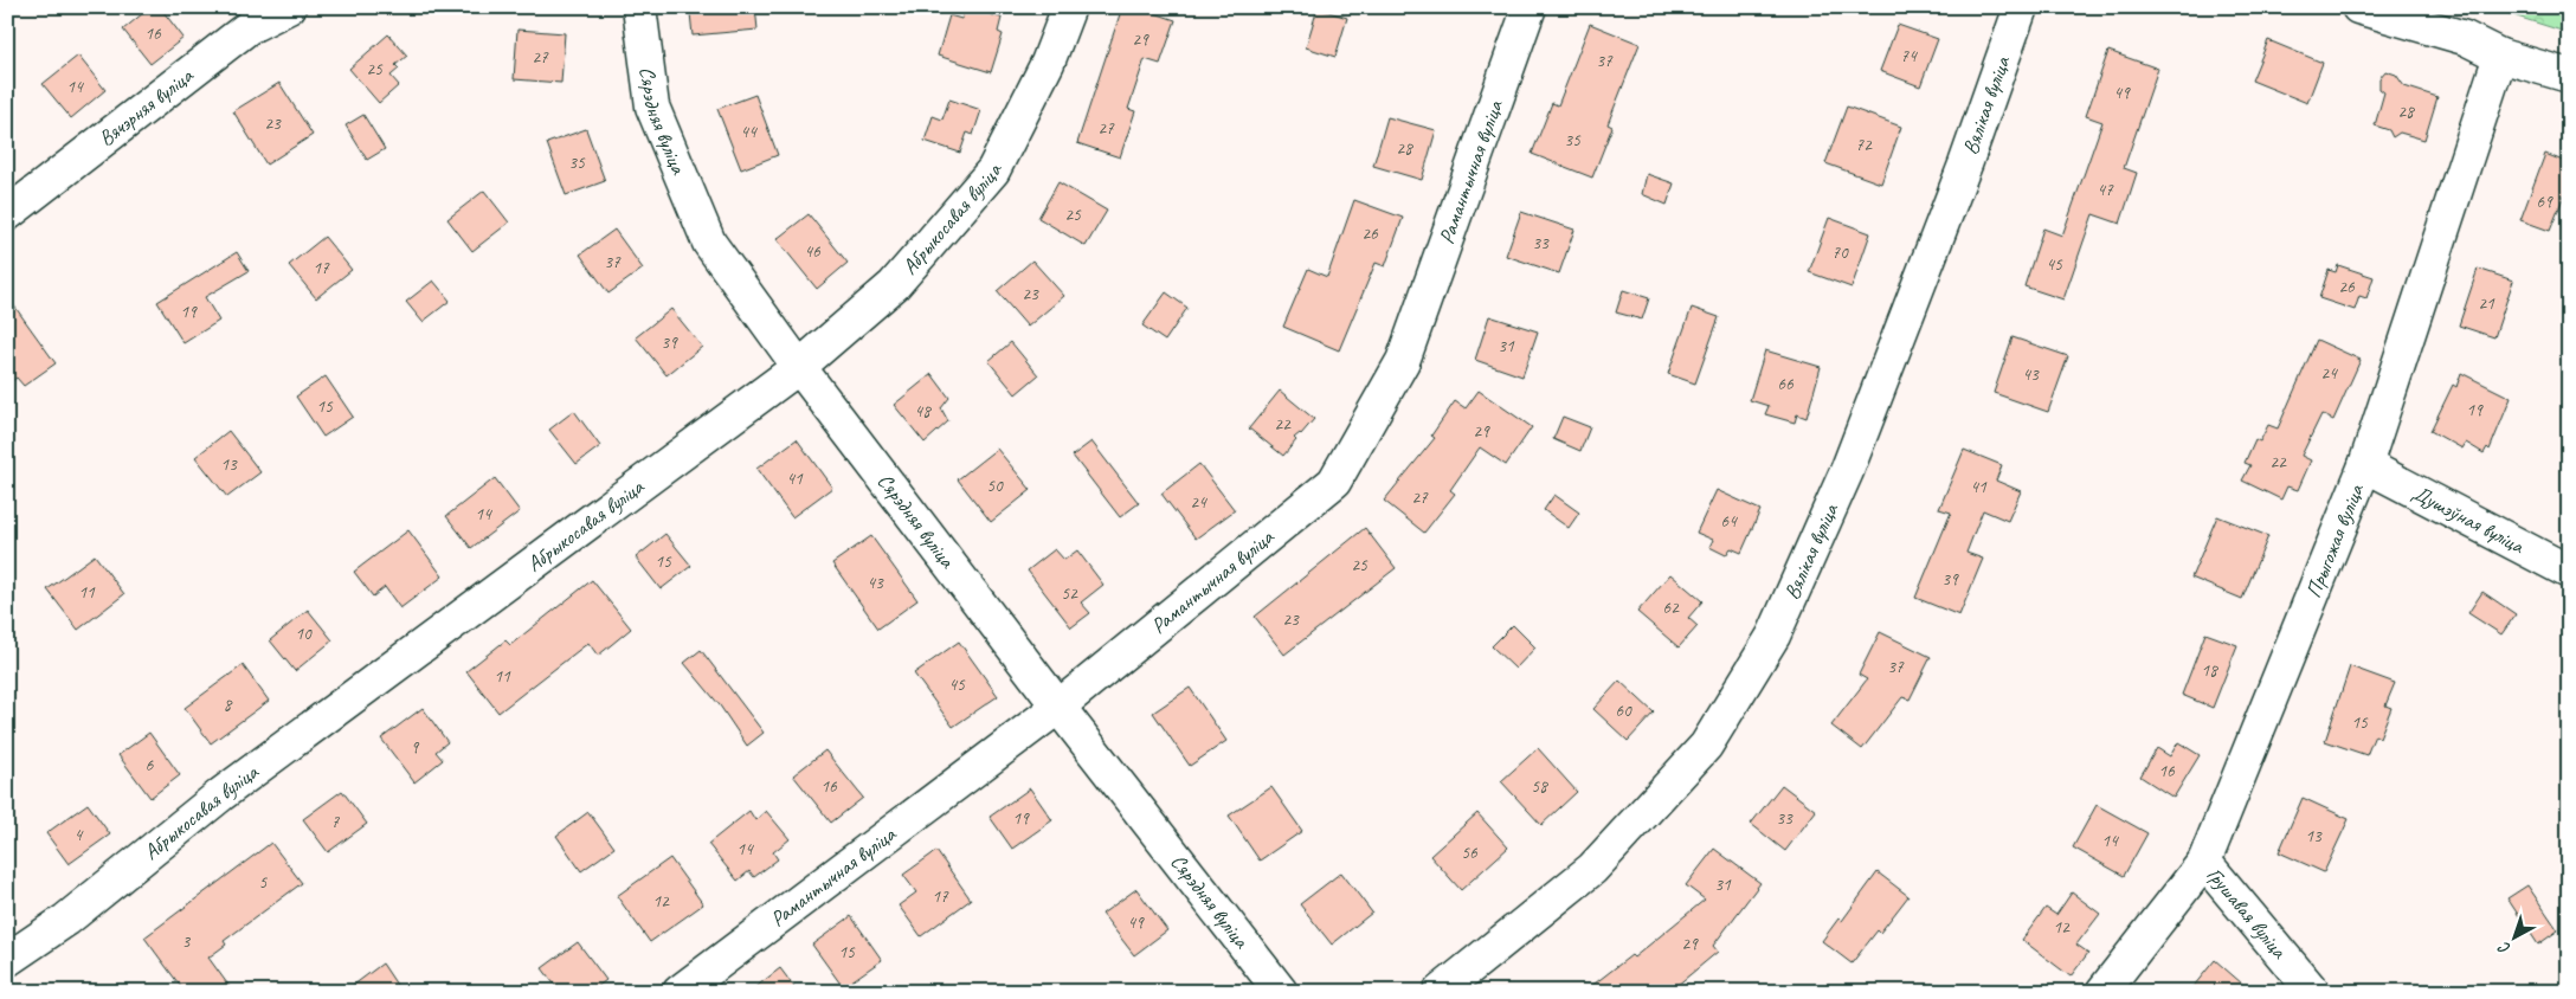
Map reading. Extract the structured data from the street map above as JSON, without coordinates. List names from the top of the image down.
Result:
{
  "streets": {
    "street": [
      "Вялікая вуліца",
      "Вячэрняя вуліца",
      "Сярэдняя вуліца",
      "Рамантычная вуліца",
      "Абрыкосавая вуліца",
      "Душэўная вуліца",
      "Прыгожая вуліца",
      "Грушавая вуліца"
    ]
  },
  "crossings": [
    ["Сярэдняя вуліца", "Рамантычная вуліца"],
    ["Сярэдняя вуліца", "Абрыкосавая вуліца"],
    ["Душэўная вуліца", "Прыгожая вуліца"],
    ["Прыгожая вуліца", "Грушавая вуліца"]
  ],
  "house_numbers": [
    "16",
    "29",
    "74",
    "27",
    "37",
    "25",
    "14",
    "49",
    "28",
    "23",
    "27",
    "44",
    "35",
    "72",
    "28",
    "35",
    "47",
    "69",
    "25",
    "26",
    "33",
    "46",
    "70",
    "37",
    "45",
    "17",
    "26",
    "23",
    "21",
    "19",
    "39",
    "31",
    "24",
    "43",
    "66",
    "15",
    "19",
    "48",
    "22",
    "29",
    "22",
    "13",
    "41",
    "50",
    "41",
    "27",
    "24",
    "14",
    "64",
    "15",
    "25",
    "39",
    "43",
    "11",
    "52",
    "62",
    "23",
    "10",
    "37",
    "18",
    "11",
    "45",
    "8",
    "60",
    "15",
    "9",
    "6",
    "16",
    "16",
    "58",
    "19",
    "33",
    "7",
    "4",
    "13",
    "14",
    "14",
    "56",
    "5",
    "31",
    "17",
    "12",
    "49",
    "12",
    "3",
    "29",
    "15"
  ],
  "north": "bottom left"
}
